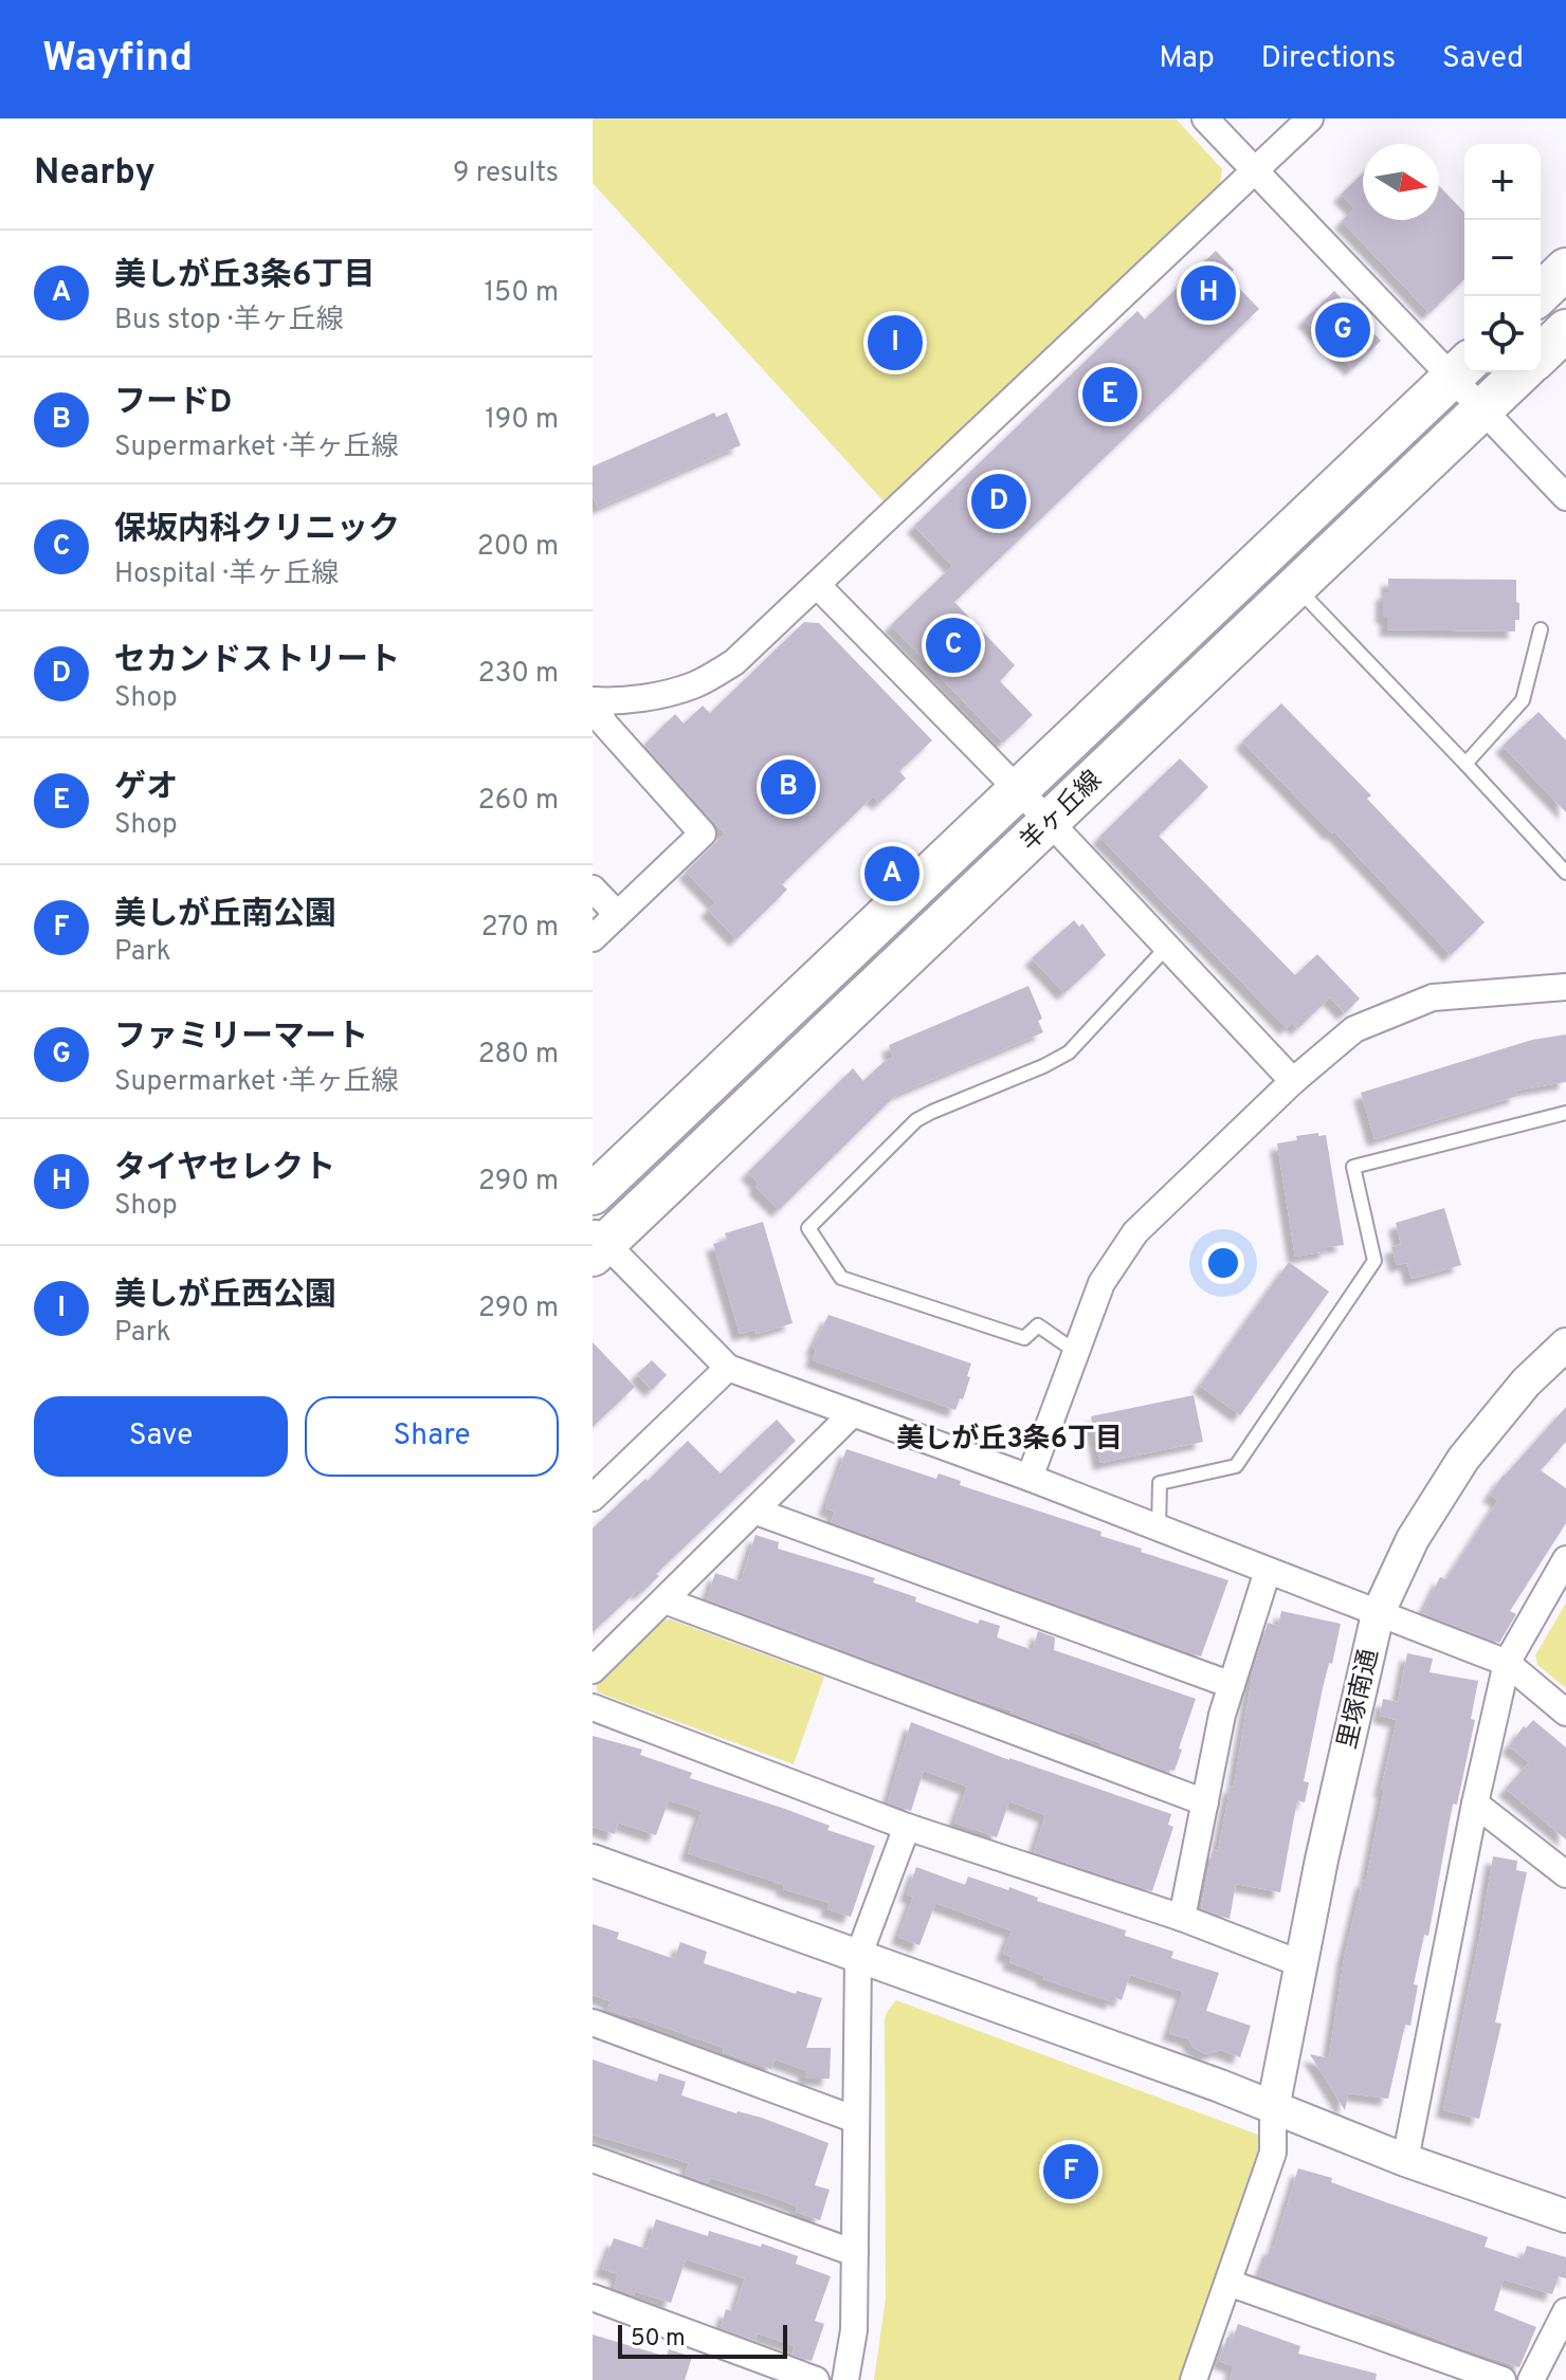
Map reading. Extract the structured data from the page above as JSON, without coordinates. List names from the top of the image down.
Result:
{
  "streets": {
    "main road": ["羊ヶ丘線"],
    "street": ["里塚南通"]
  },
  "districts": ["美しが丘3条6丁目"],
  "scale_bar": "50 m",
  "north": "right",
  "page": {
    "header": "Wayfind",
    "nav": ["Map", "Directions", "Saved"],
    "heading": ["Nearby", "9 results"],
    "map_buttons": ["+", "−"],
    "list": [
      {
        "mark": "A",
        "name": "美しが丘3条6丁目",
        "note": "Bus stop · 羊ヶ丘線",
        "value": "150 m"
      },
      {
        "mark": "B",
        "name": "フードD",
        "note": "Supermarket · 羊ヶ丘線",
        "value": "190 m"
      },
      {
        "mark": "C",
        "name": "保坂内科クリニック",
        "note": "Hospital · 羊ヶ丘線",
        "value": "200 m"
      },
      {
        "mark": "D",
        "name": "セカンドストリート",
        "note": "Shop",
        "value": "230 m"
      },
      {
        "mark": "E",
        "name": "ゲオ",
        "note": "Shop",
        "value": "260 m"
      },
      {
        "mark": "F",
        "name": "美しが丘南公園",
        "note": "Park",
        "value": "270 m"
      },
      {
        "mark": "G",
        "name": "ファミリーマート",
        "note": "Supermarket · 羊ヶ丘線",
        "value": "280 m"
      },
      {
        "mark": "H",
        "name": "タイヤセレクト",
        "note": "Shop",
        "value": "290 m"
      },
      {
        "mark": "I",
        "name": "美しが丘西公園",
        "note": "Park",
        "value": "290 m"
      }
    ],
    "pins": [
      "H",
      "G",
      "I",
      "E",
      "D",
      "C",
      "B",
      "A",
      "F"
    ],
    "buttons": ["Save", "Share"],
    "scale": "50 m"
  }
}
